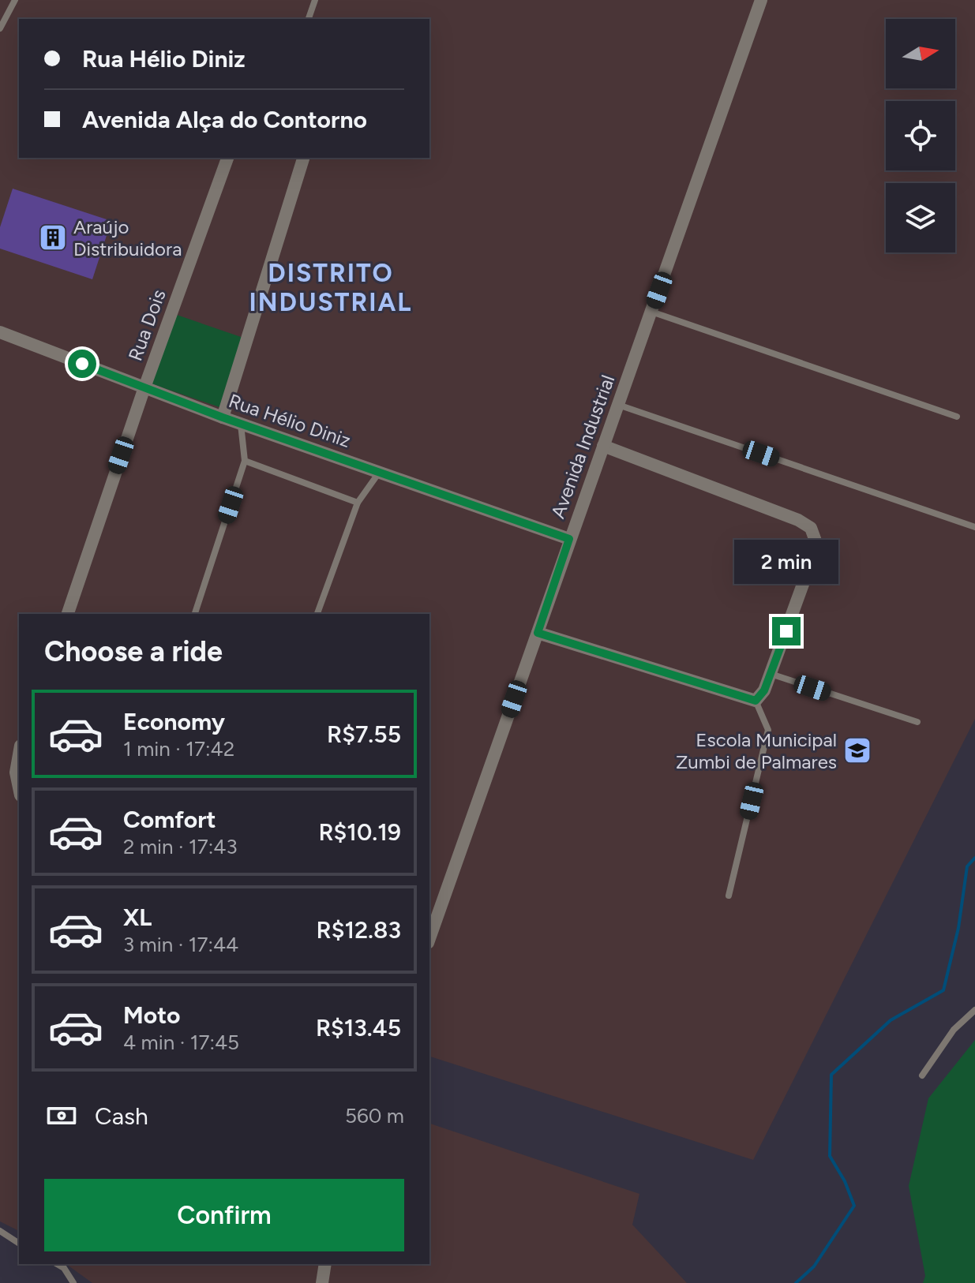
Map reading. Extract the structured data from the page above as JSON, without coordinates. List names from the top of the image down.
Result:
{
  "streets": {
    "street": ["Rua Dois", "Rua Hélio Diniz", "Avenida Industrial"]
  },
  "crossings": [
    ["Rua Dois", "Rua Hélio Diniz"],
    ["Rua Hélio Diniz", "Avenida Industrial"]
  ],
  "districts": ["DISTRITO INDUSTRIAL"],
  "places": {
    "building": ["Araújo Distribuidora"],
    "school or university": ["Escola Municipal Zumbi de Palmares"]
  },
  "north": "right",
  "page": {
    "banner": ["Rua Hélio Diniz", "Avenida Alça do Contorno"],
    "bubble": "2 min",
    "heading": "Choose a ride",
    "list": [
      {
        "name": "Economy",
        "note": "1 min · 17:42",
        "value": "R$7.55"
      },
      {
        "name": "Comfort",
        "note": "2 min · 17:43",
        "value": "R$10.19"
      },
      {
        "name": "XL",
        "note": "3 min · 17:44",
        "value": "R$12.83"
      },
      {
        "name": "Moto",
        "note": "4 min · 17:45",
        "value": "R$13.45"
      }
    ],
    "pay": ["Cash", "560 m"],
    "buttons": "Confirm"
  }
}
